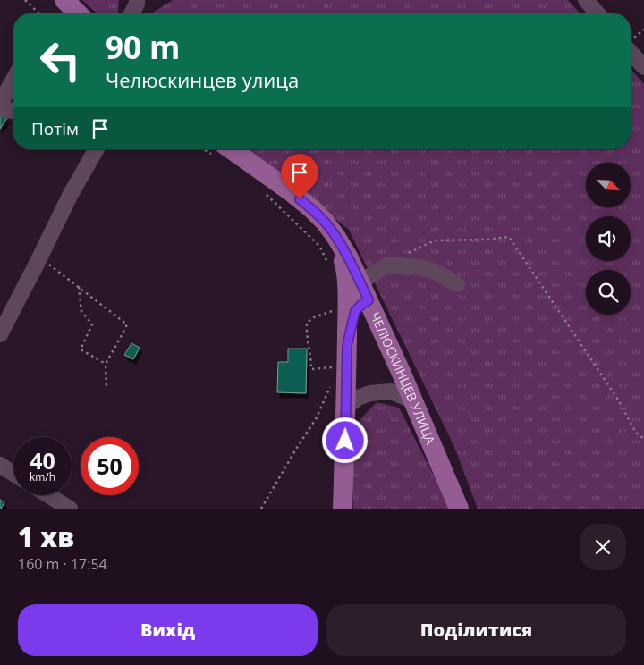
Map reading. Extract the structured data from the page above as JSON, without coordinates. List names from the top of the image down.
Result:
{
  "streets": {
    "main road": ["ЧЕЛЮСКИНЦЕВ УЛИЦА"]
  },
  "north": "bottom right",
  "page": {
    "turn": ["90 m", "Челюскинцев улица"],
    "then": "Потім",
    "speed": "40 km/h",
    "limit": "50",
    "heading": ["1 хв", "160 m · 17:54"],
    "buttons": ["Вихід", "Поділитися"]
  }
}
